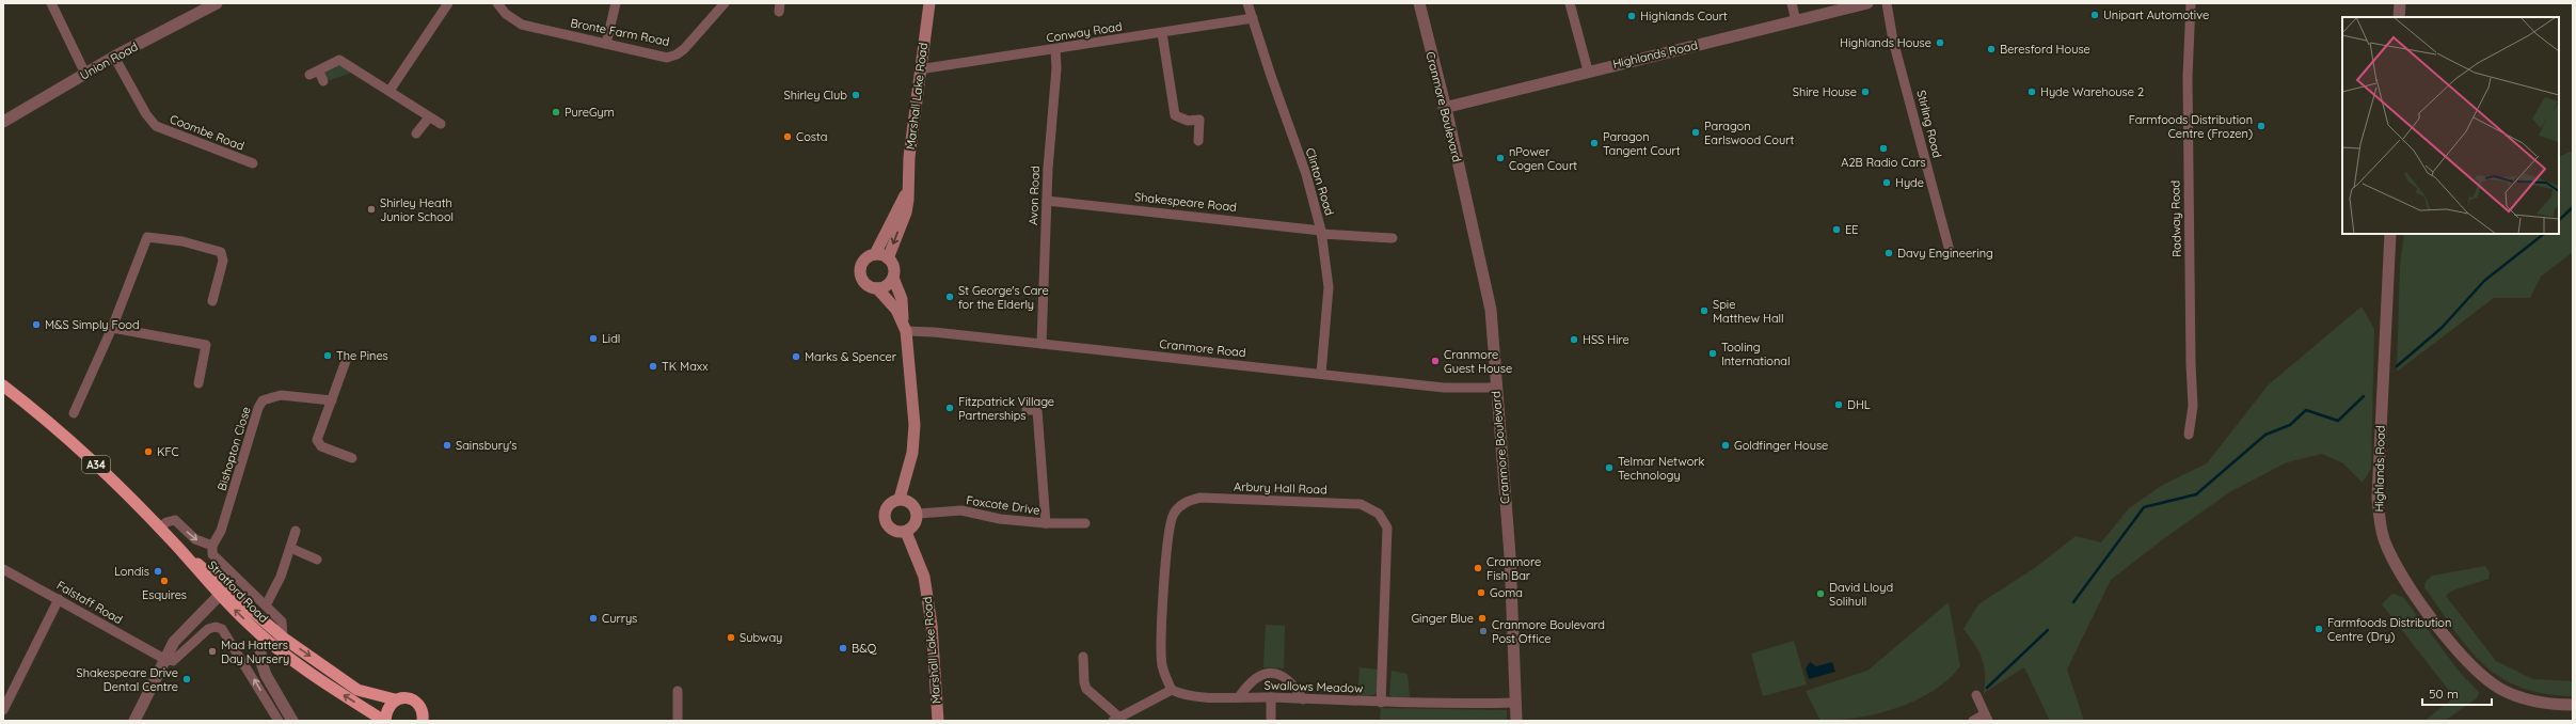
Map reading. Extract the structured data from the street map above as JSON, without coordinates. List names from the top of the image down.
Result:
{
  "streets": {
    "highway": ["A34", "Stratford Road"],
    "main road": ["Marshall Lake Road"],
    "street": [
      "Bronte Farm Road",
      "Conway Road",
      "Highlands Road",
      "Union Road",
      "Cranmore Boulevard",
      "Stirling Road",
      "Coombe Road",
      "Clinton Road",
      "Avon Road",
      "Shakespeare Road",
      "Radway Road",
      "Cranmore Road",
      "Bishopton Close",
      "Arbury Hall Road",
      "Foxcote Drive",
      "Falstaff Road",
      "Swallows Meadow"
    ]
  },
  "crossings": [
    ["Conway Road", "Marshall Lake Road"],
    ["Conway Road", "Clinton Road"],
    ["Conway Road", "Avon Road"],
    ["Highlands Road", "Cranmore Boulevard"],
    ["Union Road", "Coombe Road"],
    ["Marshall Lake Road", "Cranmore Road"],
    ["Marshall Lake Road", "Foxcote Drive"],
    ["Cranmore Boulevard", "Cranmore Road"],
    ["Cranmore Boulevard", "Swallows Meadow"],
    ["Clinton Road", "Shakespeare Road"],
    ["Clinton Road", "Cranmore Road"],
    ["Avon Road", "Shakespeare Road"],
    ["Avon Road", "Cranmore Road"],
    ["Arbury Hall Road", "Swallows Meadow"]
  ],
  "places": [
    "Unipart Automotive",
    "Highlands Court",
    "Highlands House",
    "Beresford House",
    "Shire House",
    "Hyde Warehouse 2",
    "Shirley Club",
    "PureGym",
    "Farmfoods Distribution Centre (Frozen)",
    "Paragon Earlswood Court",
    "Costa",
    "Paragon Tangent Court",
    "A2B Radio Cars",
    "nPower Cogen Court",
    "Hyde",
    "Shirley Heath Junior School",
    "EE",
    "Davy Engineering",
    "St George's Care for the Elderly",
    "Spie Matthew Hall",
    "M&S Simply Food",
    "Lidl",
    "HSS Hire",
    "Tooling International",
    "The Pines",
    "Marks & Spencer",
    "Cranmore Guest House",
    "TK Maxx",
    "DHL",
    "Fitzpatrick Village Partnerships",
    "Sainsbury's",
    "Goldfinger House",
    "KFC",
    "Telmar Network Technology",
    "Cranmore Fish Bar",
    "Londis",
    "Esquires",
    "Goma",
    "David Lloyd Solihull",
    "Currys",
    "Ginger Blue",
    "Farmfoods Distribution Centre (Dry)",
    "Cranmore Boulevard Post Office",
    "Subway",
    "B&Q",
    "Mad Hatters Day Nursery",
    "Shakespeare Drive Dental Centre"
  ],
  "scale_bar": "50 m"
}
